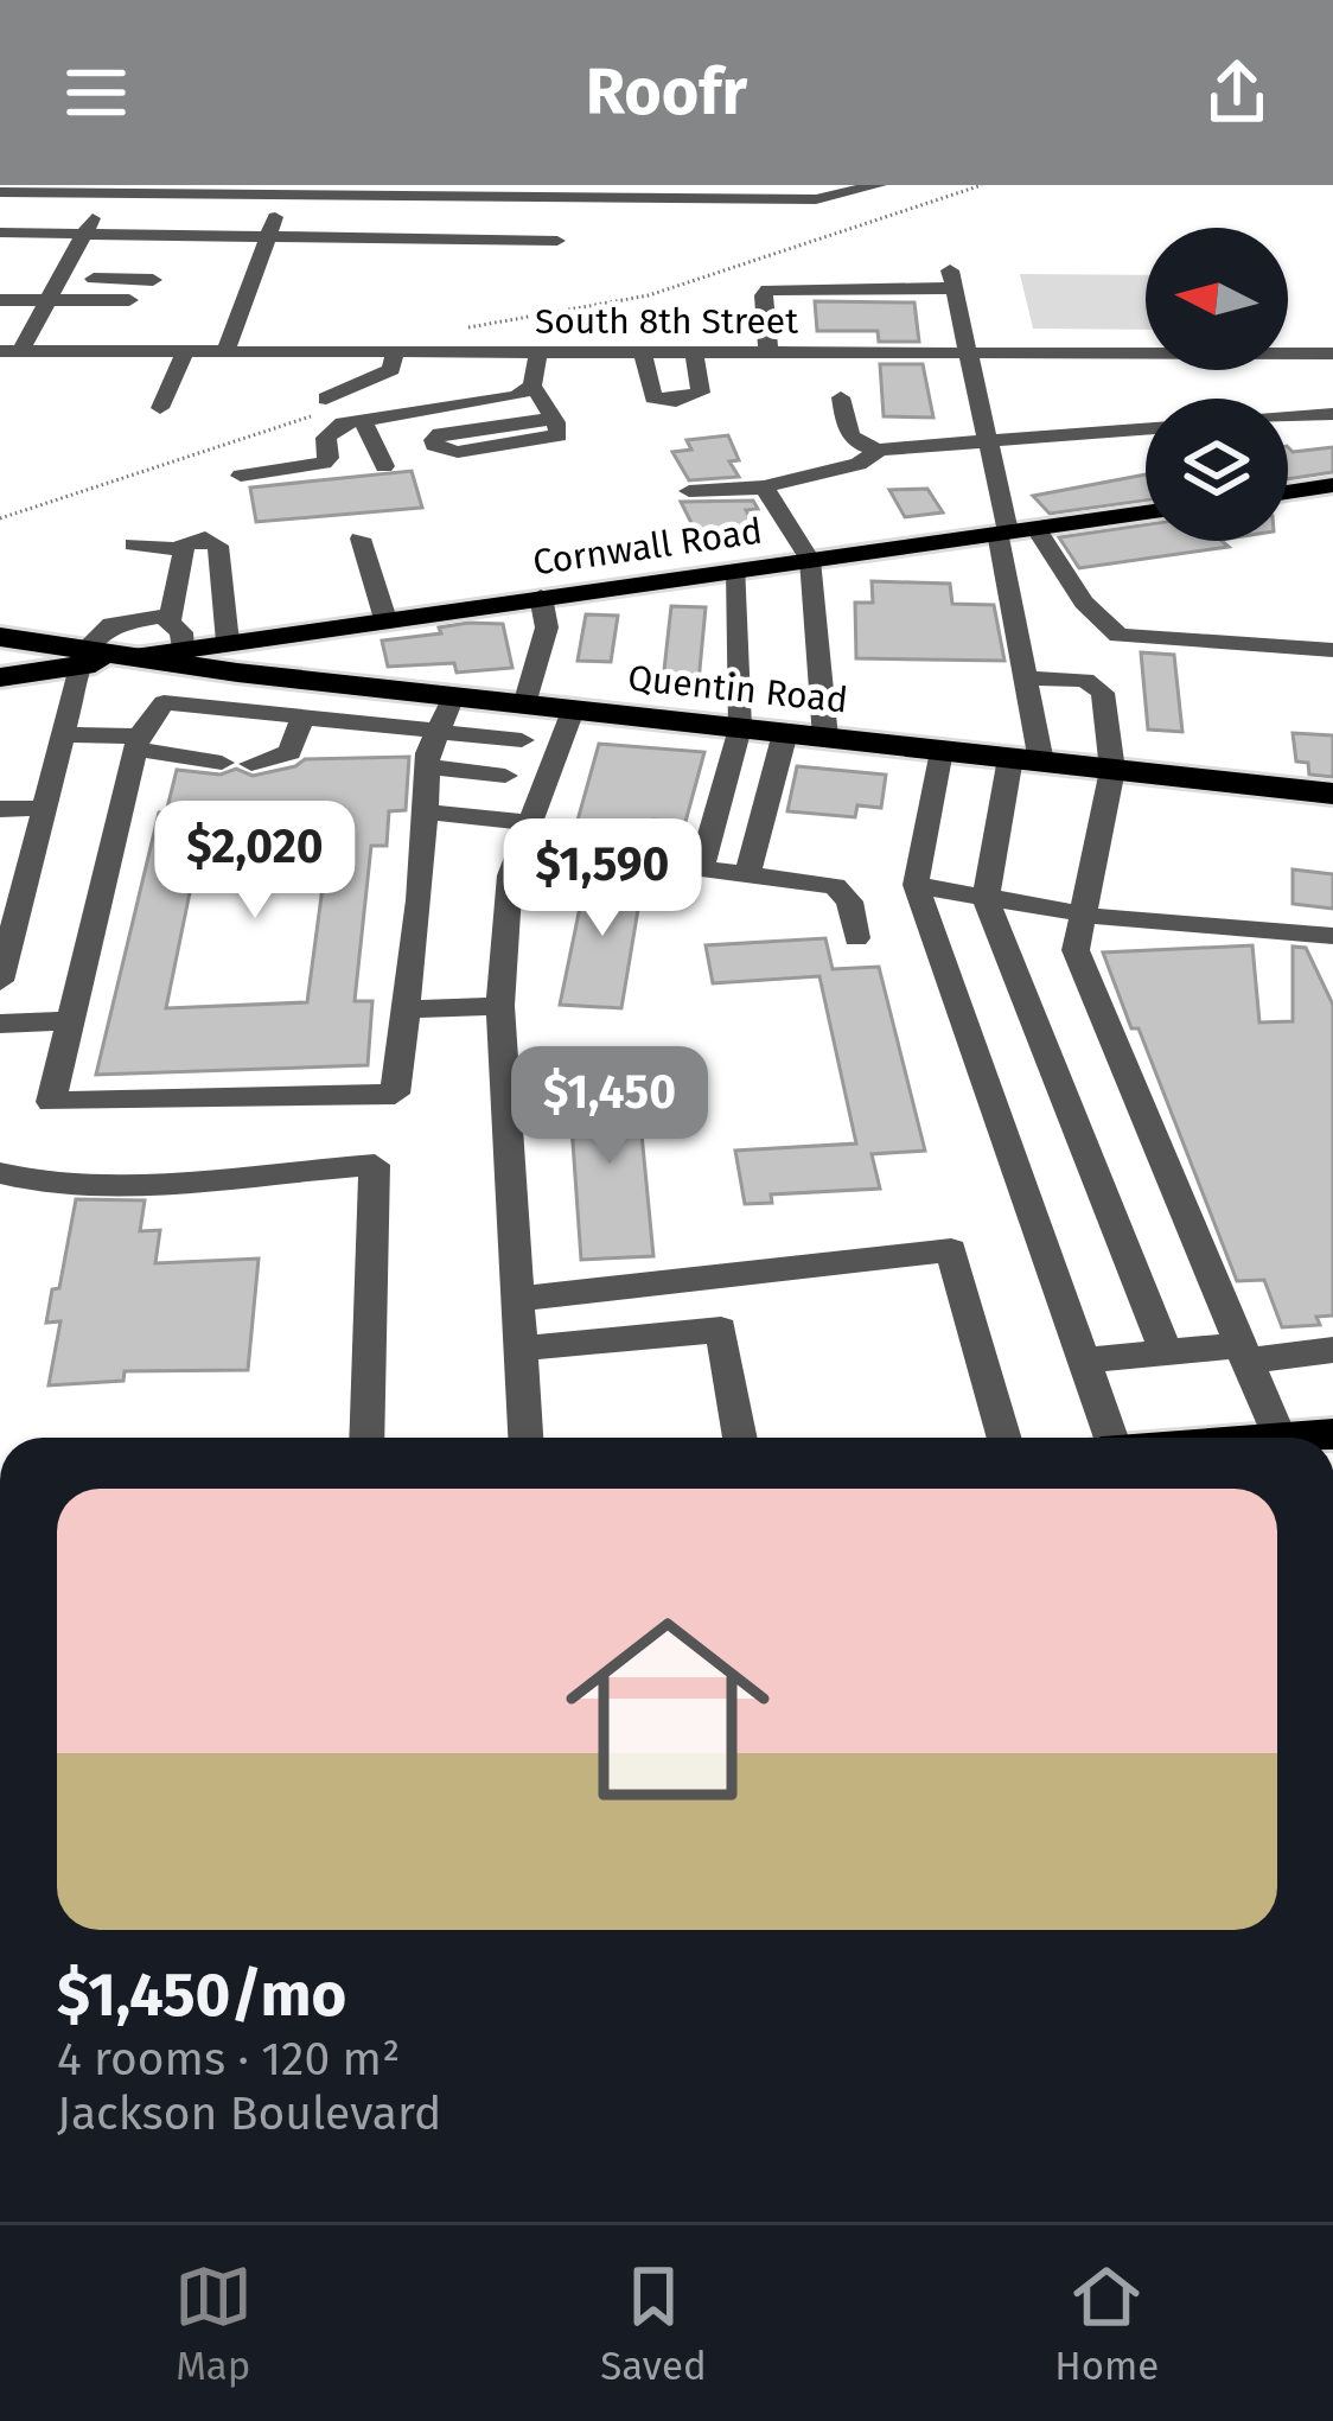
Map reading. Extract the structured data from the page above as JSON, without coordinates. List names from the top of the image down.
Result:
{
  "streets": {
    "highway": ["Quentin Road"],
    "main road": ["Cornwall Road"],
    "street": ["South 8th Street"]
  },
  "crossings": [
    ["Cornwall Road", "Quentin Road"]
  ],
  "north": "left",
  "page": {
    "header": "Roofr",
    "price": ["$2,020", "$1,590", "$1,450"],
    "list": [
      {
        "name": "$1,450/mo",
        "note": "4 rooms · 120 m² · Jackson Boulevard"
      }
    ],
    "tabs": ["Map", "Saved", "Home"]
  }
}
